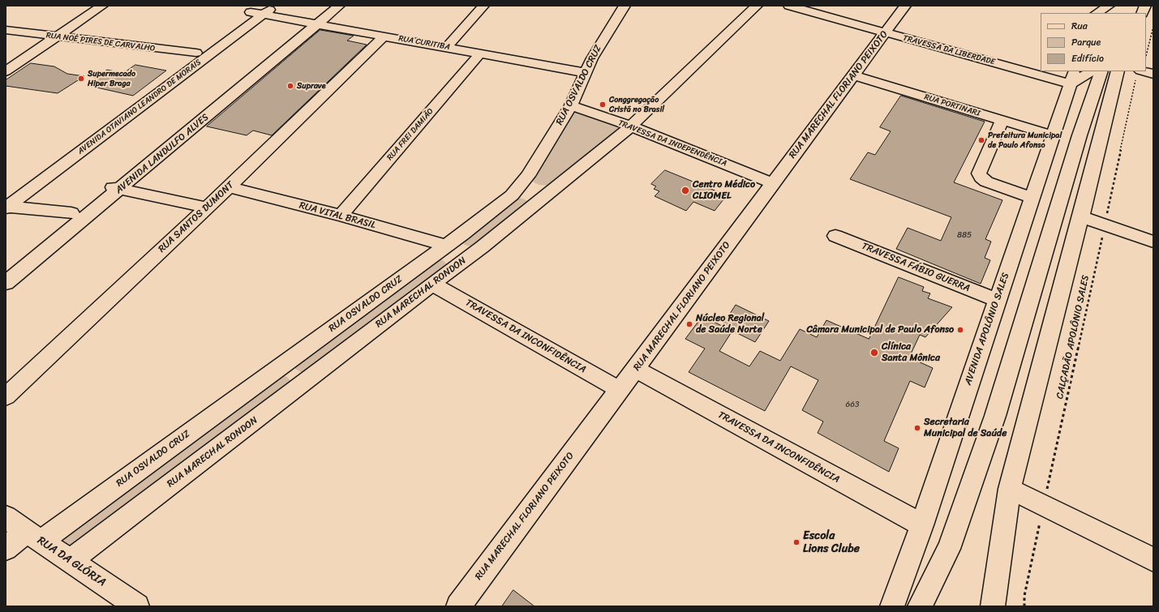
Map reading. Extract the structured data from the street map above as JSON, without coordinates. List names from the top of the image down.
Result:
{
  "streets": {
    "street": [
      "RUA NOÉ PIRES DE CARVALHO",
      "RUA CURITIBA",
      "TRAVESSA DA LIBERDADE",
      "RUA OSVALDO CRUZ",
      "RUA MARECHAL FLORIANO PEIXOTO",
      "RUA PORTINARI",
      "AVENIDA OTAVIANO LEANDRO DE MORAIS",
      "RUA FREI DAMIÃO",
      "TRAVESSA DA INDEPENDÊNCIA",
      "AVENIDA LANDULFO ALVES",
      "RUA VITAL BRASIL",
      "RUA SANTOS DUMONT",
      "TRAVESSA FÁBIO GUERRA",
      "RUA MARECHAL RONDON",
      "AVENIDA APOLÔNIO SALES",
      "TRAVESSA DA INCONFIDÊNCIA",
      "RUA DA GLÓRIA"
    ],
    "path": ["CALÇADÃO APOLÔNIO SALES"]
  },
  "crossings": [
    ["RUA NOÉ PIRES DE CARVALHO", "AVENIDA OTAVIANO LEANDRO DE MORAIS"],
    ["RUA CURITIBA", "RUA OSVALDO CRUZ"],
    ["RUA CURITIBA", "AVENIDA OTAVIANO LEANDRO DE MORAIS"],
    ["RUA CURITIBA", "RUA FREI DAMIÃO"],
    ["RUA CURITIBA", "AVENIDA LANDULFO ALVES"],
    ["RUA CURITIBA", "RUA SANTOS DUMONT"],
    ["TRAVESSA DA LIBERDADE", "RUA MARECHAL FLORIANO PEIXOTO"],
    ["TRAVESSA DA LIBERDADE", "AVENIDA APOLÔNIO SALES"],
    ["RUA OSVALDO CRUZ", "TRAVESSA DA INDEPENDÊNCIA"],
    ["RUA OSVALDO CRUZ", "RUA VITAL BRASIL"],
    ["RUA OSVALDO CRUZ", "RUA DA GLÓRIA"],
    ["RUA MARECHAL FLORIANO PEIXOTO", "RUA PORTINARI"],
    ["RUA MARECHAL FLORIANO PEIXOTO", "TRAVESSA DA INDEPENDÊNCIA"],
    ["RUA MARECHAL FLORIANO PEIXOTO", "TRAVESSA DA INCONFIDÊNCIA"],
    ["RUA PORTINARI", "AVENIDA APOLÔNIO SALES"],
    ["RUA FREI DAMIÃO", "RUA VITAL BRASIL"],
    ["TRAVESSA DA INDEPENDÊNCIA", "RUA MARECHAL RONDON"],
    ["RUA VITAL BRASIL", "RUA SANTOS DUMONT"],
    ["TRAVESSA FÁBIO GUERRA", "AVENIDA APOLÔNIO SALES"],
    ["RUA MARECHAL RONDON", "TRAVESSA DA INCONFIDÊNCIA"],
    ["RUA MARECHAL RONDON", "RUA DA GLÓRIA"],
    ["AVENIDA APOLÔNIO SALES", "TRAVESSA DA INCONFIDÊNCIA"]
  ],
  "places": [
    "Supermecado Hiper Braga",
    "Suprave",
    "Conggregação Cristã no Brasil",
    "Prefeitura Municipal de Paulo Afonso",
    "Centro Médico CLIOMEL",
    "Núcleo Regional de Saúde Norte",
    "Câmara Municipal de Paulo Afonso",
    "Clínica Santa Mônica",
    "Secretaria Municipal de Saúde",
    "Escola Lions Clube"
  ],
  "house_numbers": ["885", "663"],
  "legend": ["Rua", "Parque", "Edifício"]
}
